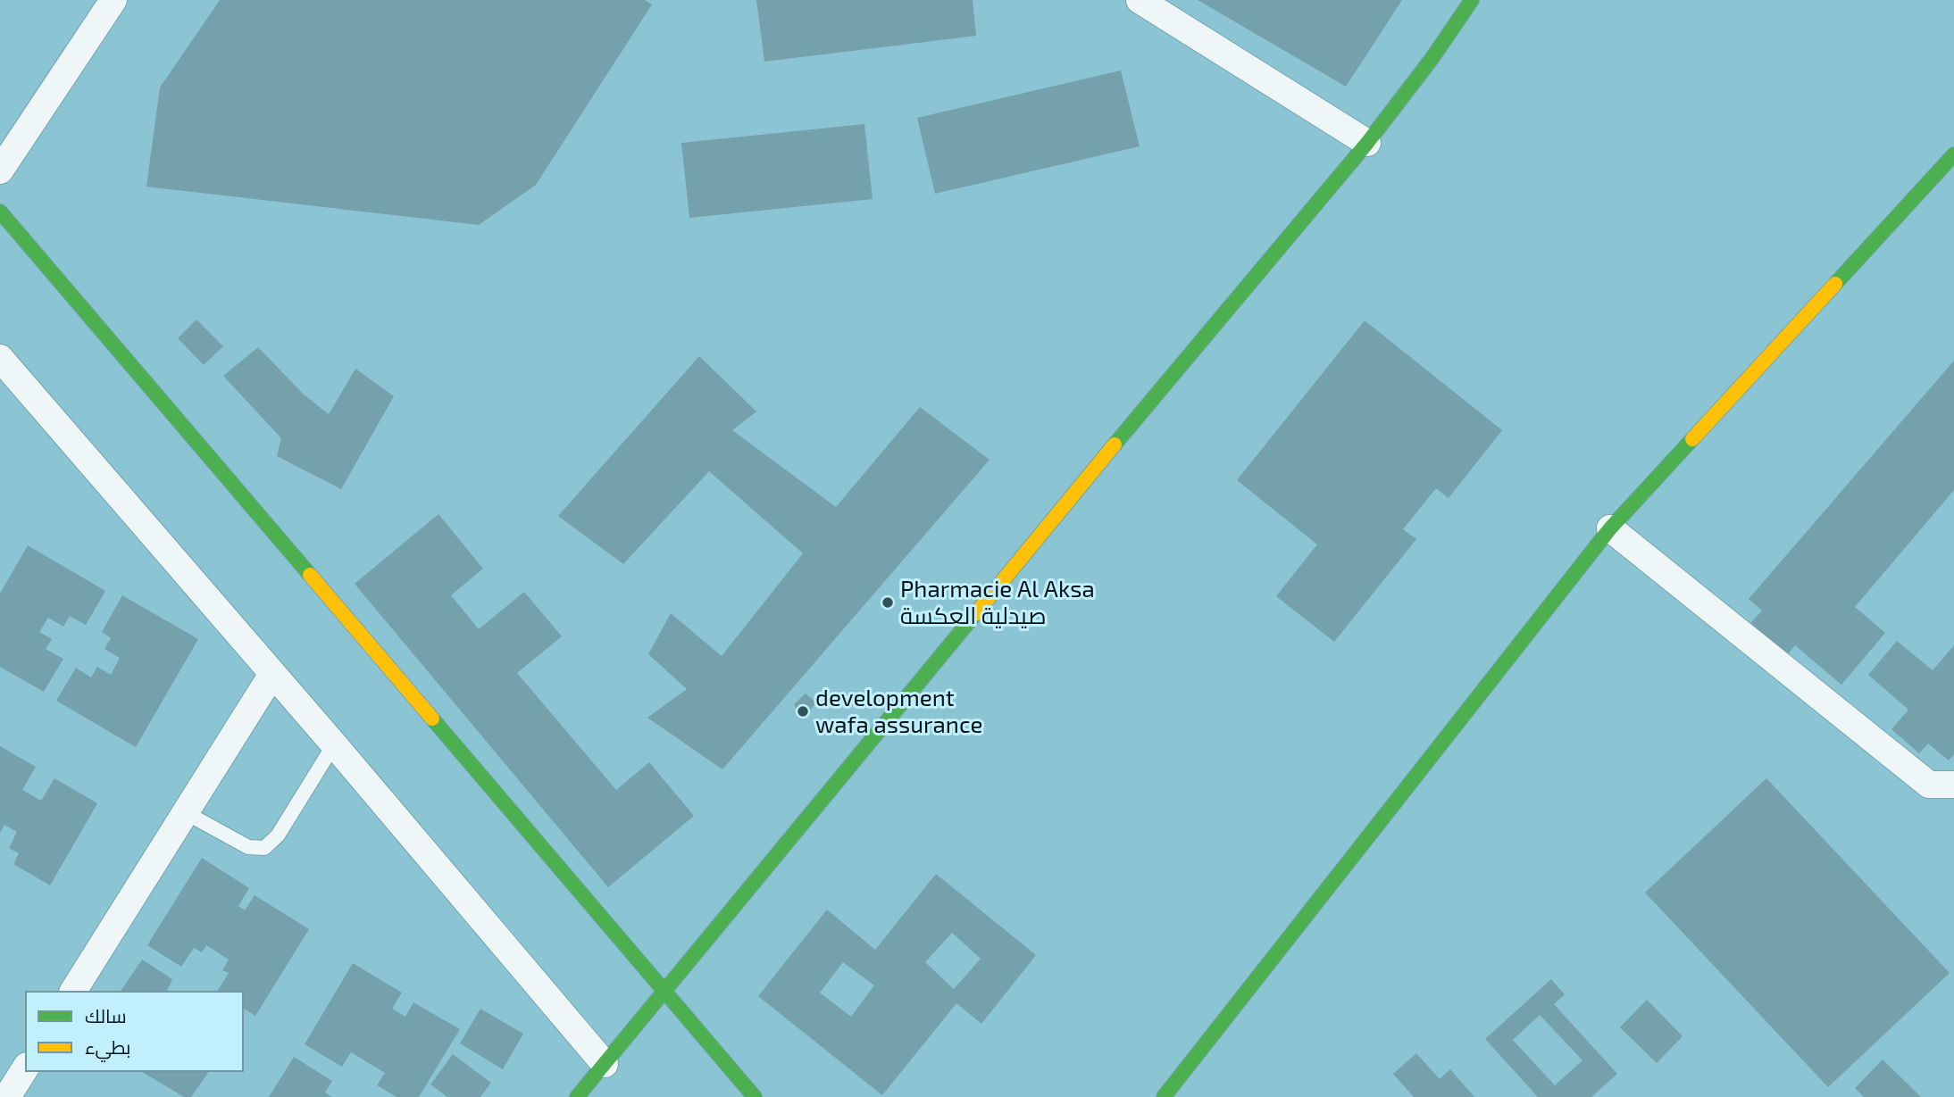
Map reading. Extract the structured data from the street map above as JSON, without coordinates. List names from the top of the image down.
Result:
{
  "places": ["Pharmacie Al Aksa صيدلية العكسة", "development wafa assurance"],
  "legend": ["سالك", "بطيء"]
}
